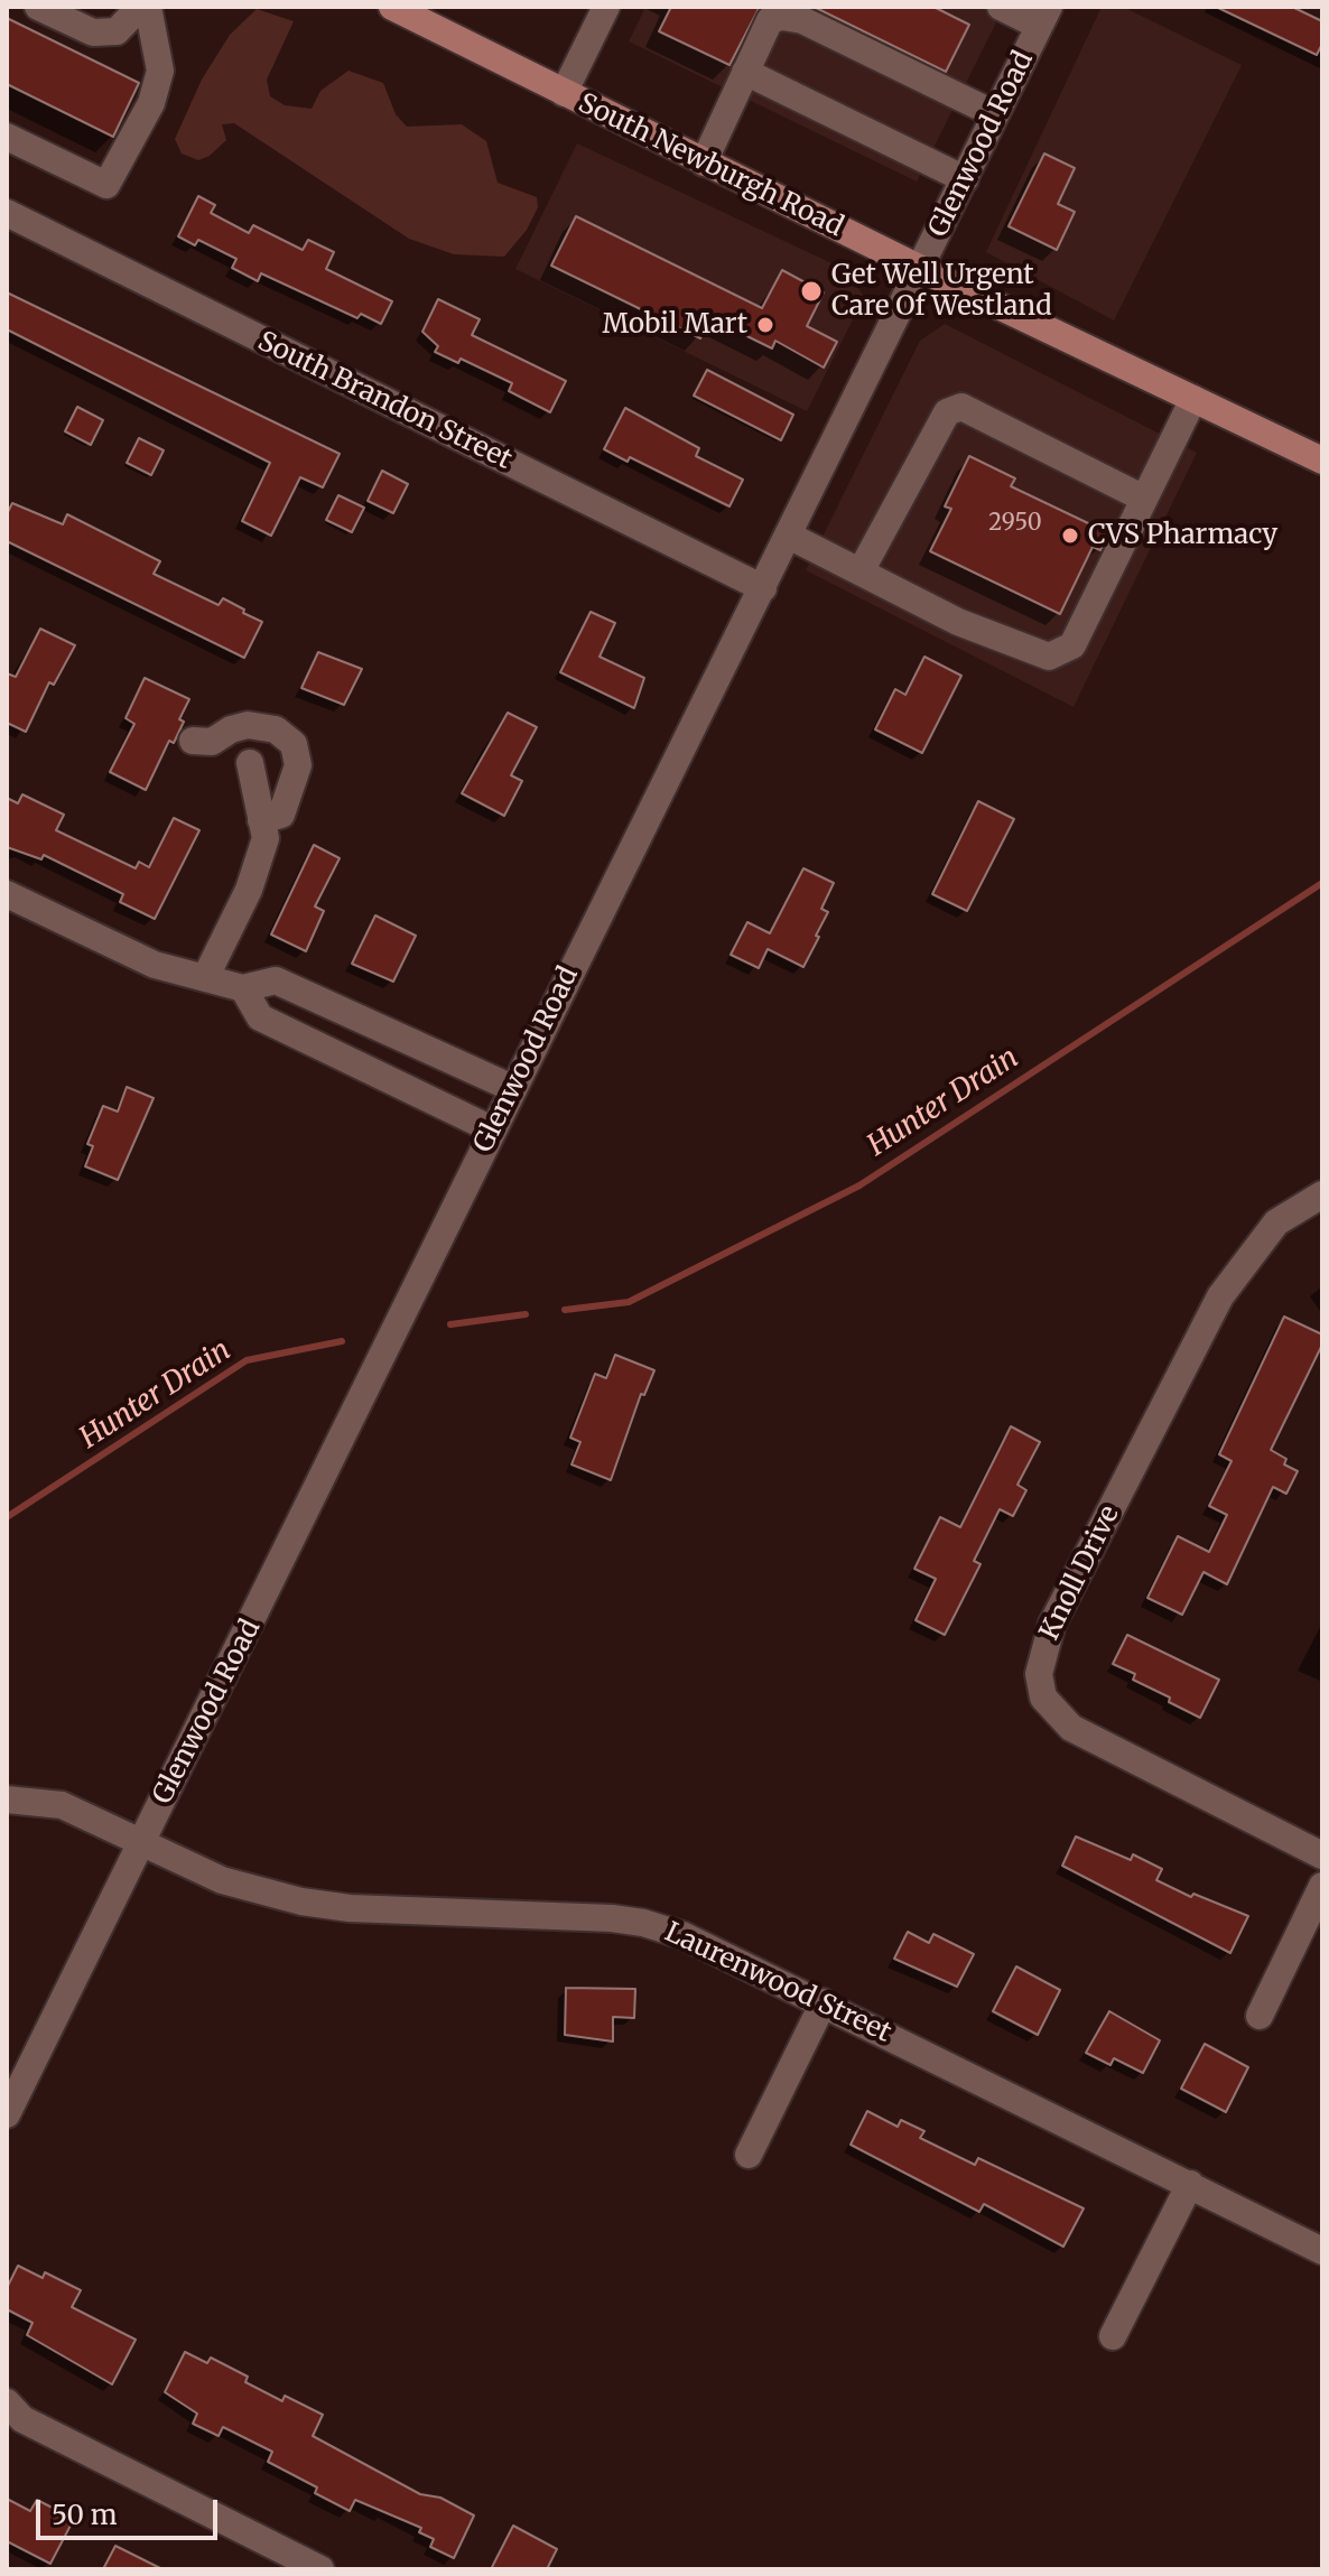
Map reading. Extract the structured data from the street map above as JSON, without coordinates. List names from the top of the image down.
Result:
{
  "streets": {
    "main road": ["South Newburgh Road"],
    "street": [
      "Glenwood Road",
      "South Brandon Street",
      "Knoll Drive",
      "Laurenwood Street"
    ]
  },
  "crossings": [
    ["Glenwood Road", "South Newburgh Road"],
    ["Glenwood Road", "South Brandon Street"],
    ["Glenwood Road", "Laurenwood Street"]
  ],
  "water": ["Hunter Drain"],
  "places": ["Get Well Urgent Care Of Westland", "Mobil Mart", "CVS Pharmacy"],
  "house_numbers": ["2950"],
  "scale_bar": "50 m"
}
